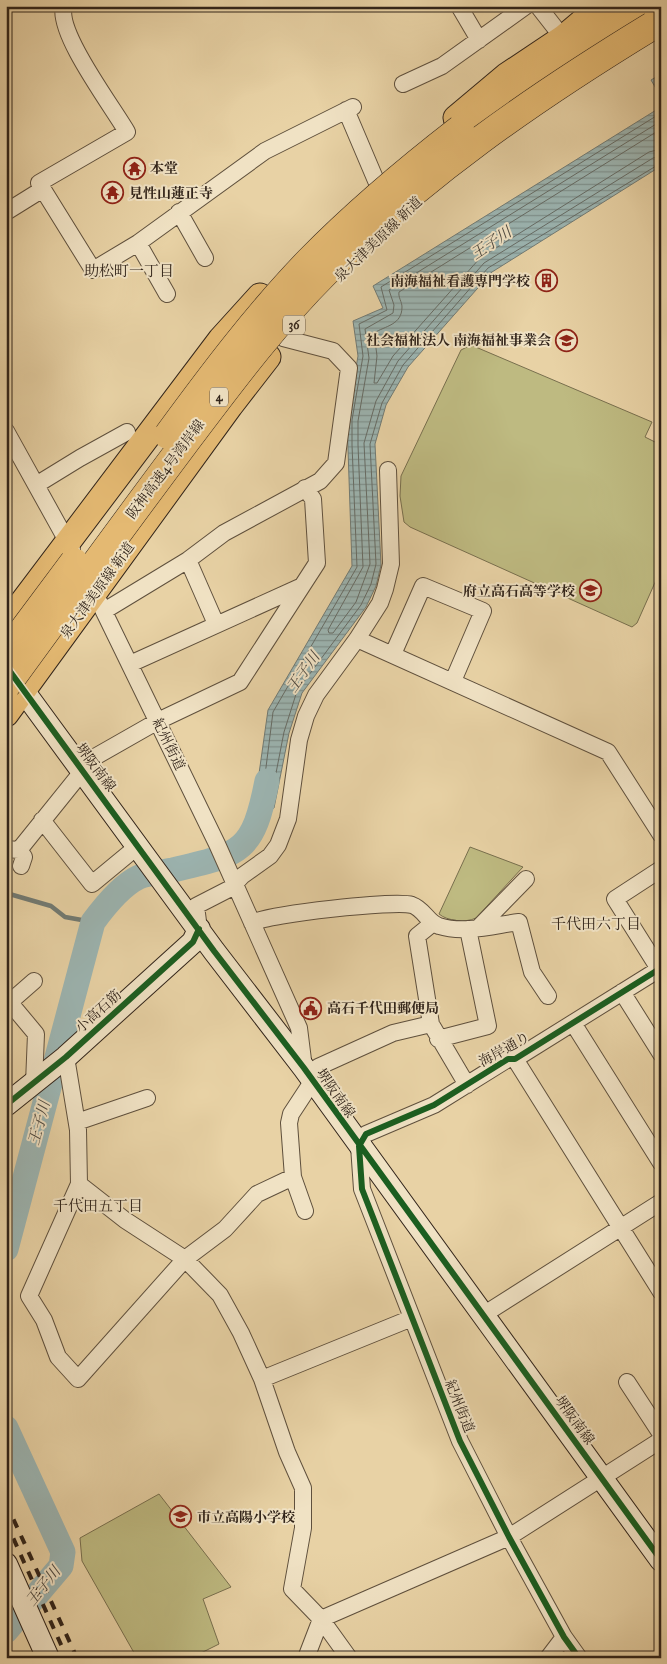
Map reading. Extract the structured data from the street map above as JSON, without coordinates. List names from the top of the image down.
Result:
{
  "streets": {
    "highway": ["4", "阪神高速4号湾岸線"],
    "main road": [
      "泉大津美原線 新道",
      "36",
      "堺阪南線",
      "小高石筋"
    ],
    "street": ["紀州街道", "海岸通り"]
  },
  "crossings": [
    ["泉大津美原線 新道", "阪神高速4号湾岸線"],
    ["泉大津美原線 新道", "紀州街道"],
    ["泉大津美原線 新道", "堺阪南線"],
    ["阪神高速4号湾岸線", "堺阪南線"],
    ["紀州街道", "堺阪南線"],
    ["紀州街道", "海岸通り"],
    ["堺阪南線", "小高石筋"],
    ["堺阪南線", "海岸通り"]
  ],
  "districts": ["助松町一丁目", "千代田六丁目", "千代田五丁目"],
  "water": ["王子川"],
  "places": {
    "temple": ["本堂", "見性山蓮正寺"],
    "building": ["南海福祉看護専門学校"],
    "school or university": ["社会福祉法人 南海福祉事業会", "府立高石高等学校", "市立高陽小学校"],
    "public building": ["高石千代田郵便局"]
  }
}
